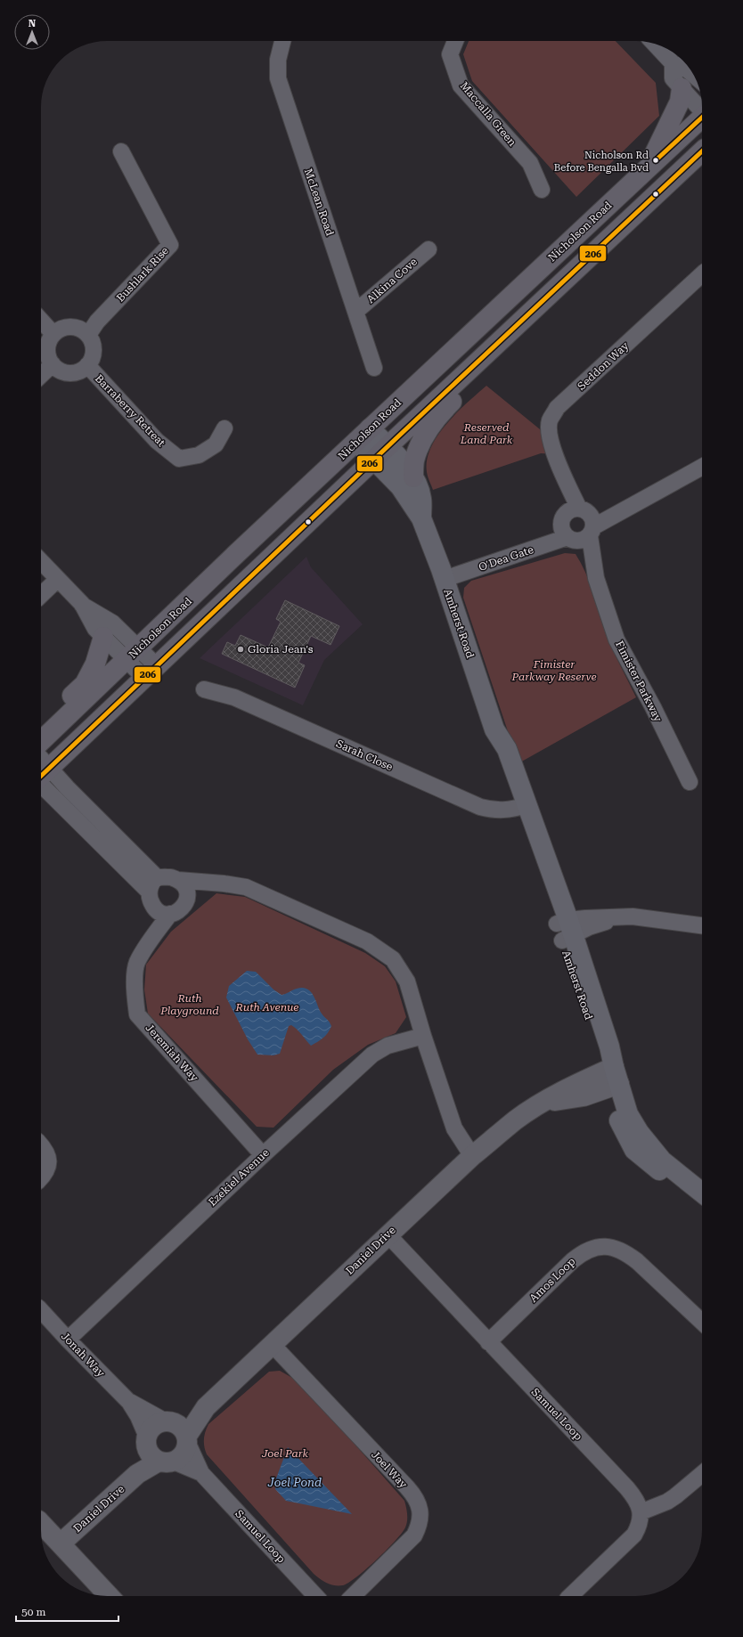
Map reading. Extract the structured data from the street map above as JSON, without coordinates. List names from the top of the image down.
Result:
{
  "streets": {
    "main road": ["Nicholson Road", "Amherst Road"],
    "street": [
      "Maccalla Green",
      "McLean Road",
      "Bushlark Rise",
      "Alkina Cove",
      "Seddon Way",
      "Barraberry Retreat",
      "O'Dea Gate",
      "Fimister Parkway",
      "Sarah Close",
      "Jeremiah Way",
      "Ezekiel Avenue",
      "Daniel Drive",
      "Amos Loop",
      "Jonah Way",
      "Samuel Loop",
      "Joel Way"
    ]
  },
  "crossings": [
    ["McLean Road", "Alkina Cove"],
    ["Nicholson Road", "Amherst Road"],
    ["Bushlark Rise", "Barraberry Retreat"],
    ["Seddon Way", "O'Dea Gate"],
    ["Seddon Way", "Fimister Parkway"],
    ["O'Dea Gate", "Amherst Road"],
    ["O'Dea Gate", "Fimister Parkway"],
    ["Amherst Road", "Sarah Close"],
    ["Amherst Road", "Daniel Drive"],
    ["Jeremiah Way", "Ezekiel Avenue"],
    ["Ezekiel Avenue", "Jonah Way"],
    ["Daniel Drive", "Jonah Way"],
    ["Daniel Drive", "Samuel Loop"],
    ["Daniel Drive", "Joel Way"],
    ["Amos Loop", "Samuel Loop"],
    ["Jonah Way", "Samuel Loop"]
  ],
  "water": ["Joel Pond"],
  "parks": [
    "Reserved Land Park",
    "Fimister Parkway Reserve",
    "Ruth Playground",
    "Ruth Avenue",
    "Joel Park"
  ],
  "places": ["Nicholson Rd Before Bengalla Bvd", "Gloria Jean's"],
  "lines": ["transit line 206"],
  "scale_bar": "50 m",
  "north": "top"
}
